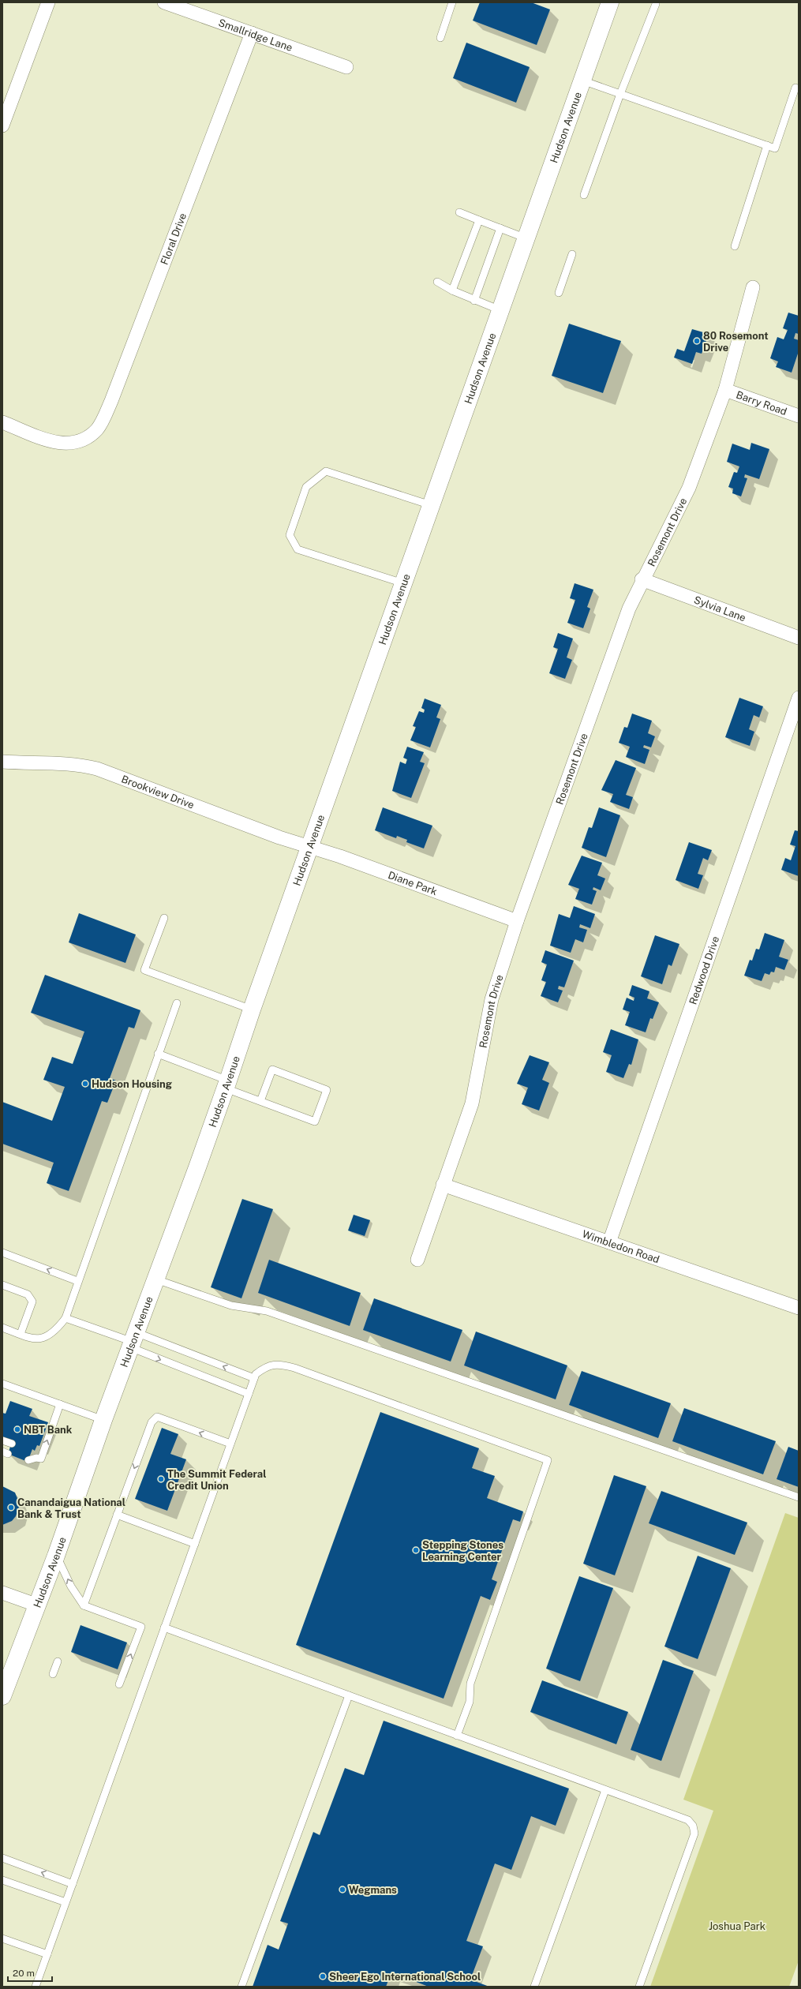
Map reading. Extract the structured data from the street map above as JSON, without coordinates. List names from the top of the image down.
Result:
{
  "streets": {
    "main road": ["Hudson Avenue"],
    "street": [
      "Smallridge Lane",
      "Floral Drive",
      "Barry Road",
      "Rosemont Drive",
      "Sylvia Lane",
      "Brookview Drive",
      "Diane Park",
      "Redwood Drive",
      "Wimbledon Road"
    ]
  },
  "crossings": [
    ["Smallridge Lane", "Floral Drive"],
    ["Hudson Avenue", "Brookview Drive"],
    ["Hudson Avenue", "Diane Park"],
    ["Barry Road", "Rosemont Drive"],
    ["Rosemont Drive", "Sylvia Lane"],
    ["Rosemont Drive", "Diane Park"],
    ["Rosemont Drive", "Wimbledon Road"],
    ["Brookview Drive", "Diane Park"],
    ["Redwood Drive", "Wimbledon Road"]
  ],
  "parks": ["Joshua Park"],
  "places": [
    "80 Rosemont Drive",
    "Hudson Housing",
    "NBT Bank",
    "The Summit Federal Credit Union",
    "Canandaigua National Bank & Trust",
    "Stepping Stones Learning Center",
    "Wegmans",
    "Sheer Ego International School"
  ],
  "scale_bar": "20 m"
}
